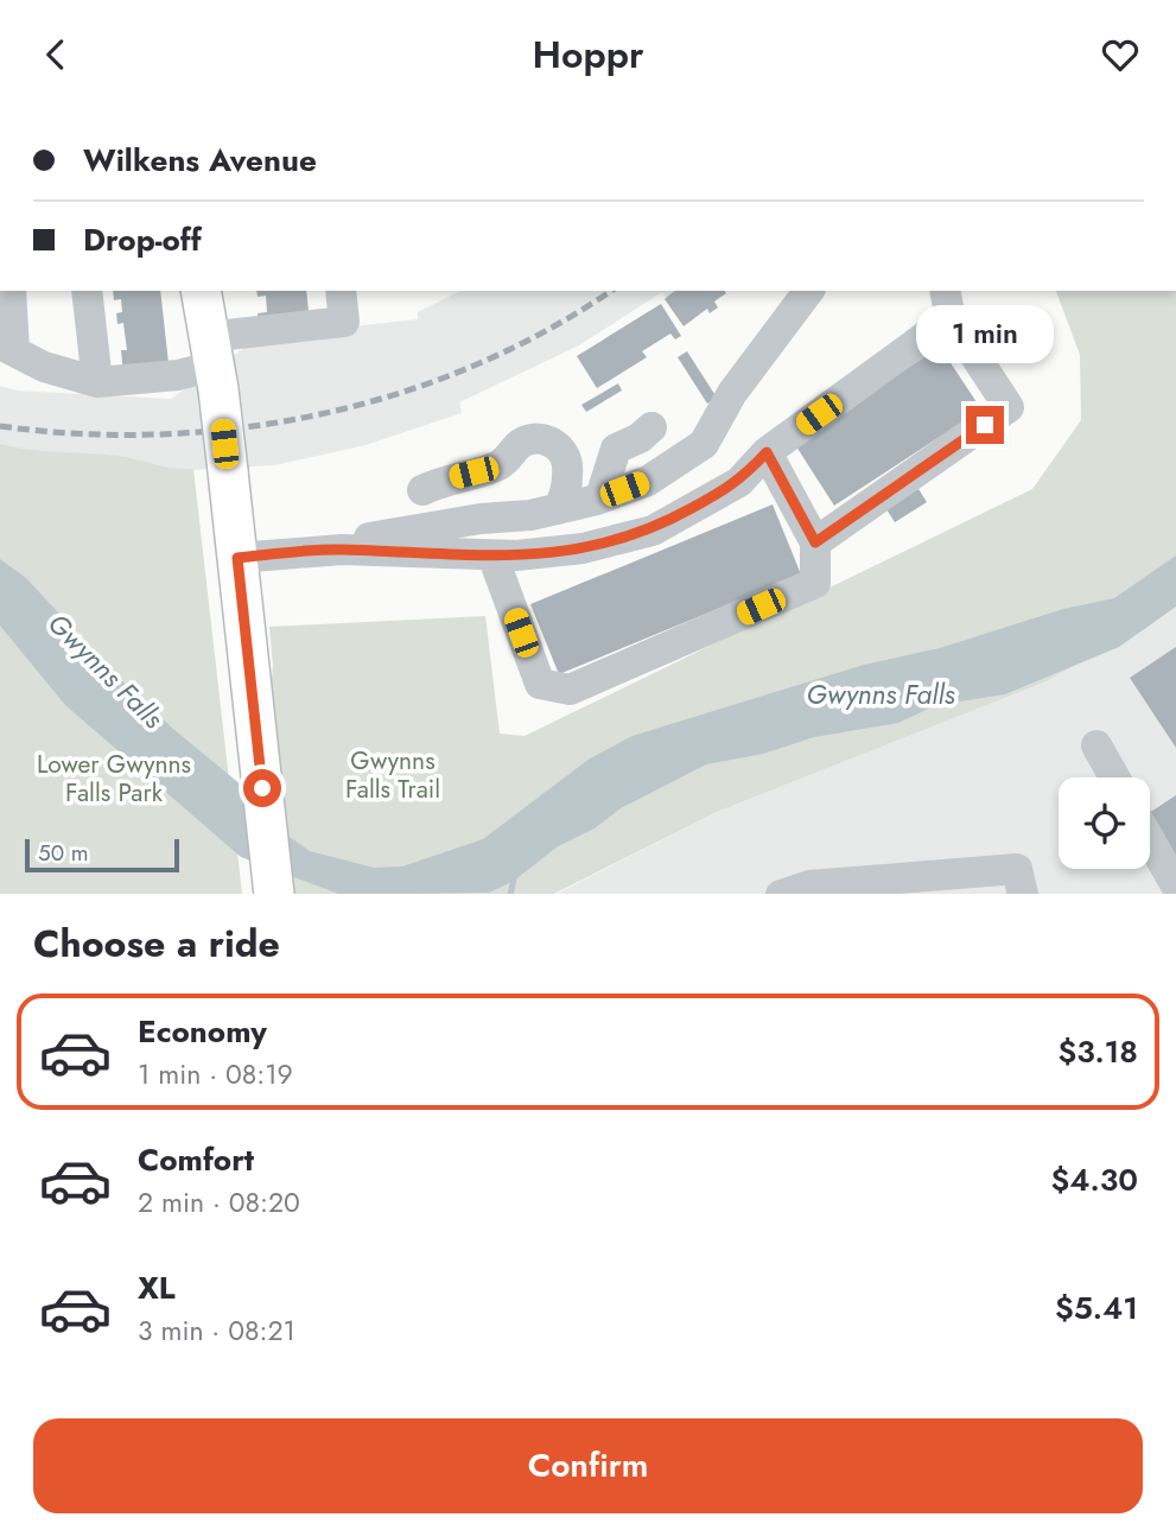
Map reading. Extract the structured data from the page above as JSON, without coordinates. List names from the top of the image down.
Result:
{
  "water": ["Gwynns Falls"],
  "parks": ["Gwynns Falls Trail", "Lower Gwynns Falls Park"],
  "scale_bar": "50 m",
  "page": {
    "header": "Hoppr",
    "banner": ["Wilkens Avenue", "Drop-off"],
    "bubble": "1 min",
    "scale": "50 m",
    "heading": "Choose a ride",
    "list": [
      {
        "name": "Economy",
        "note": "1 min · 08:19",
        "value": "$3.18"
      },
      {
        "name": "Comfort",
        "note": "2 min · 08:20",
        "value": "$4.30"
      },
      {
        "name": "XL",
        "note": "3 min · 08:21",
        "value": "$5.41"
      }
    ],
    "buttons": "Confirm"
  }
}
